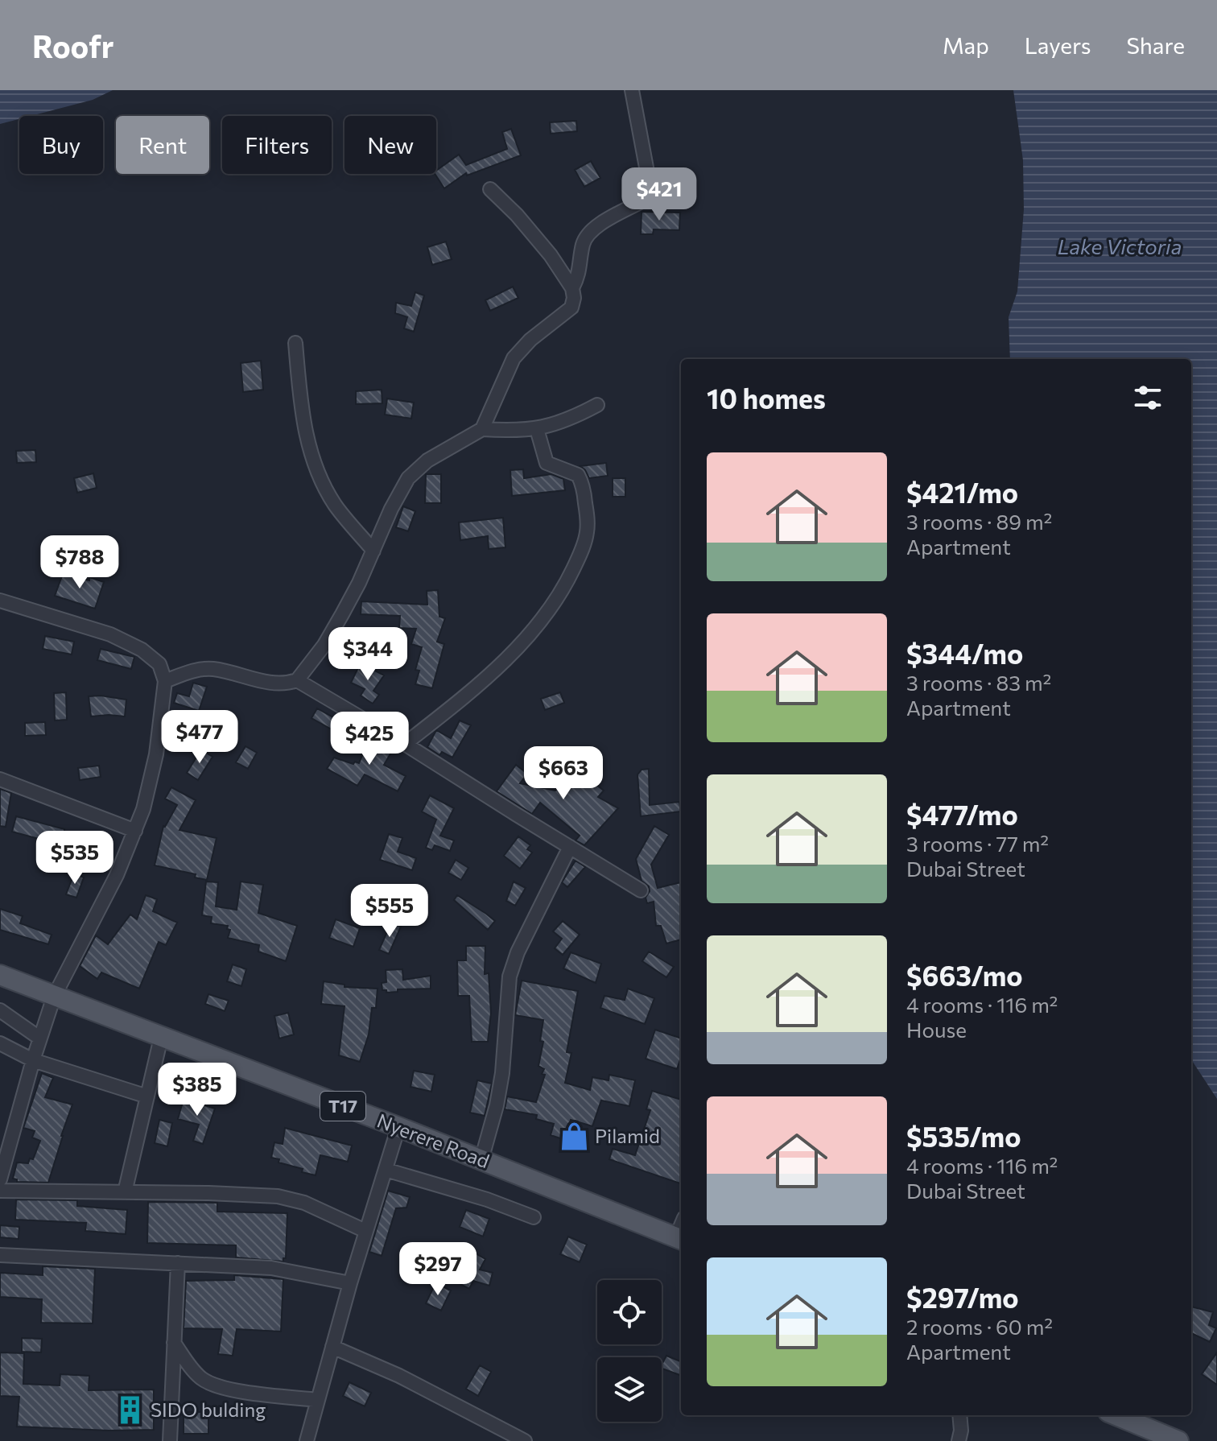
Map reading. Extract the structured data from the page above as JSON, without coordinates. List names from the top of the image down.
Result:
{
  "streets": {
    "main road": ["T17", "Nyerere Road"]
  },
  "water": ["Lake Victoria"],
  "places": {
    "shop": ["Pilamid"],
    "building": ["SIDO bulding"]
  },
  "page": {
    "header": "Roofr",
    "nav": ["Map", "Layers", "Share"],
    "chip": [
      "Buy",
      "Rent",
      "Filters",
      "New"
    ],
    "price": [
      "$421",
      "$788",
      "$344",
      "$477",
      "$425",
      "$663",
      "$535",
      "$555",
      "$385",
      "$297"
    ],
    "heading": "10 homes",
    "list": [
      {
        "name": "$421/mo",
        "note": "3 rooms · 89 m² · Apartment"
      },
      {
        "name": "$344/mo",
        "note": "3 rooms · 83 m² · Apartment"
      },
      {
        "name": "$477/mo",
        "note": "3 rooms · 77 m² · Dubai Street"
      },
      {
        "name": "$663/mo",
        "note": "4 rooms · 116 m² · House"
      },
      {
        "name": "$535/mo",
        "note": "4 rooms · 116 m² · Dubai Street"
      },
      {
        "name": "$297/mo",
        "note": "2 rooms · 60 m² · Apartment"
      }
    ]
  }
}
